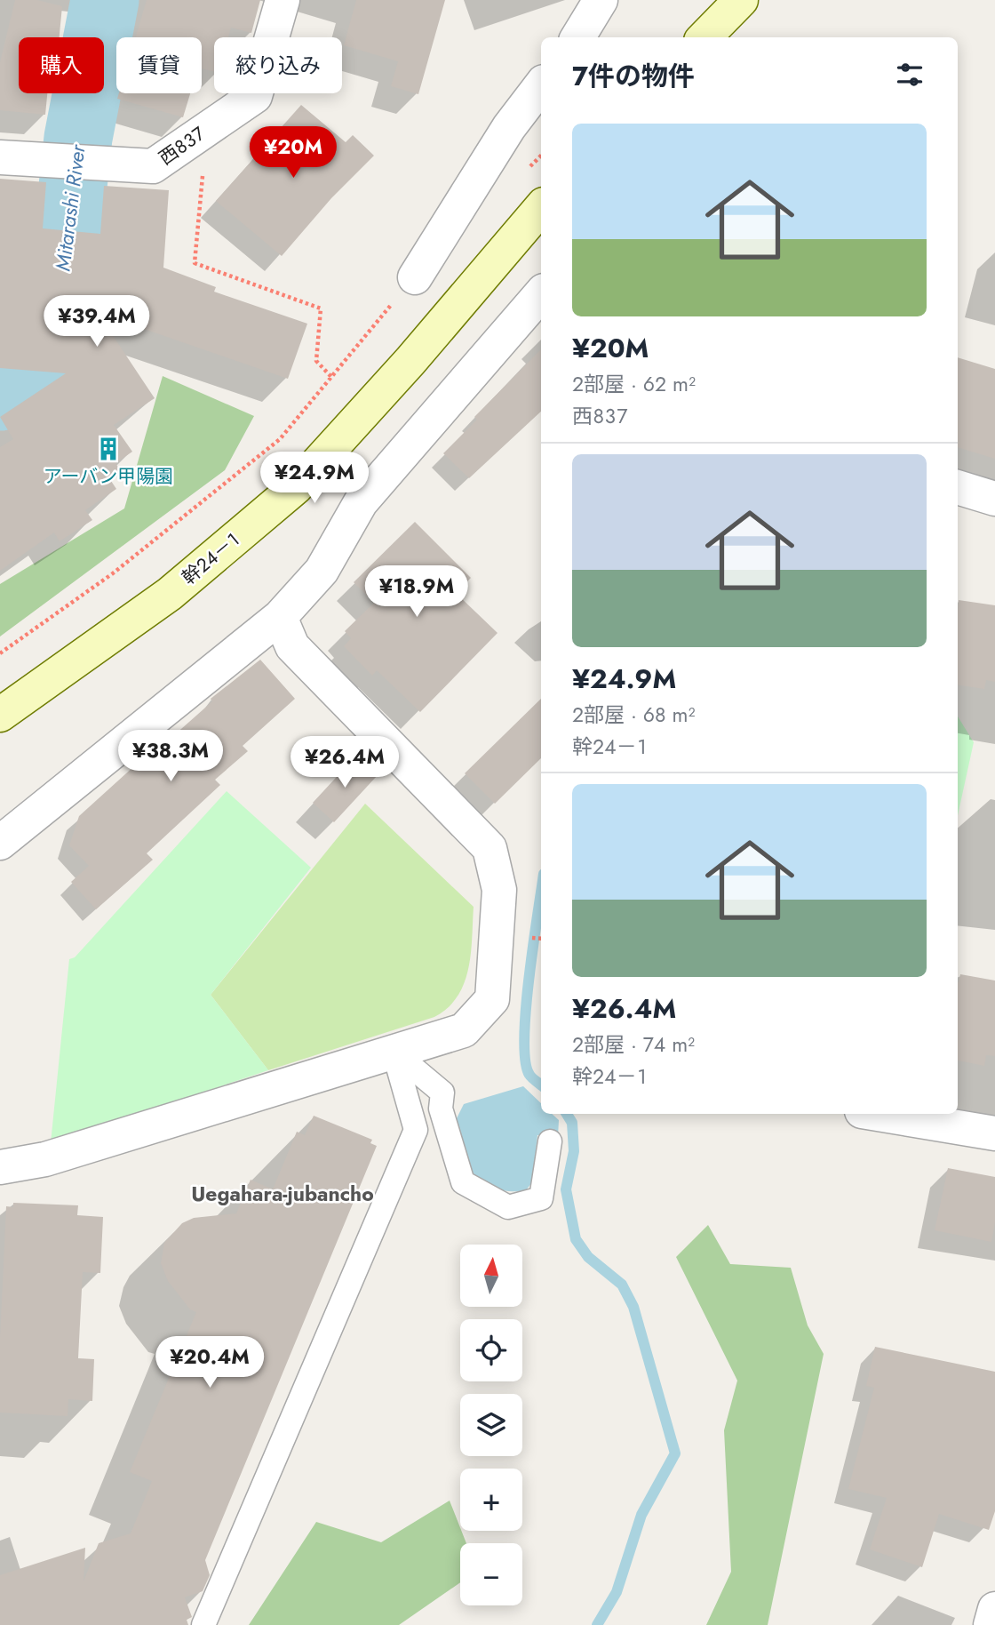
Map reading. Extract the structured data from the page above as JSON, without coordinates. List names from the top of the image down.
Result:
{
  "streets": {
    "street": ["西８３７", "幹２４－１"]
  },
  "districts": ["Uegahara-jubancho"],
  "water": ["Mitarashi River"],
  "places": {
    "building": ["アーバン甲陽園"]
  },
  "north": "top",
  "page": {
    "chip": ["購入", "賃貸", "絞り込み"],
    "heading": "7件の物件",
    "list": [
      {
        "name": "¥20M",
        "note": "2部屋 · 62 m² · 西８３７"
      },
      {
        "name": "¥24.9M",
        "note": "2部屋 · 68 m² · 幹２４－１"
      },
      {
        "name": "¥26.4M",
        "note": "2部屋 · 74 m² · 幹２４－１"
      }
    ],
    "price": [
      "¥20M",
      "¥39.4M",
      "¥24.9M",
      "¥18.9M",
      "¥38.3M",
      "¥26.4M",
      "¥20.4M"
    ],
    "map_buttons": ["+", "−"]
  }
}
